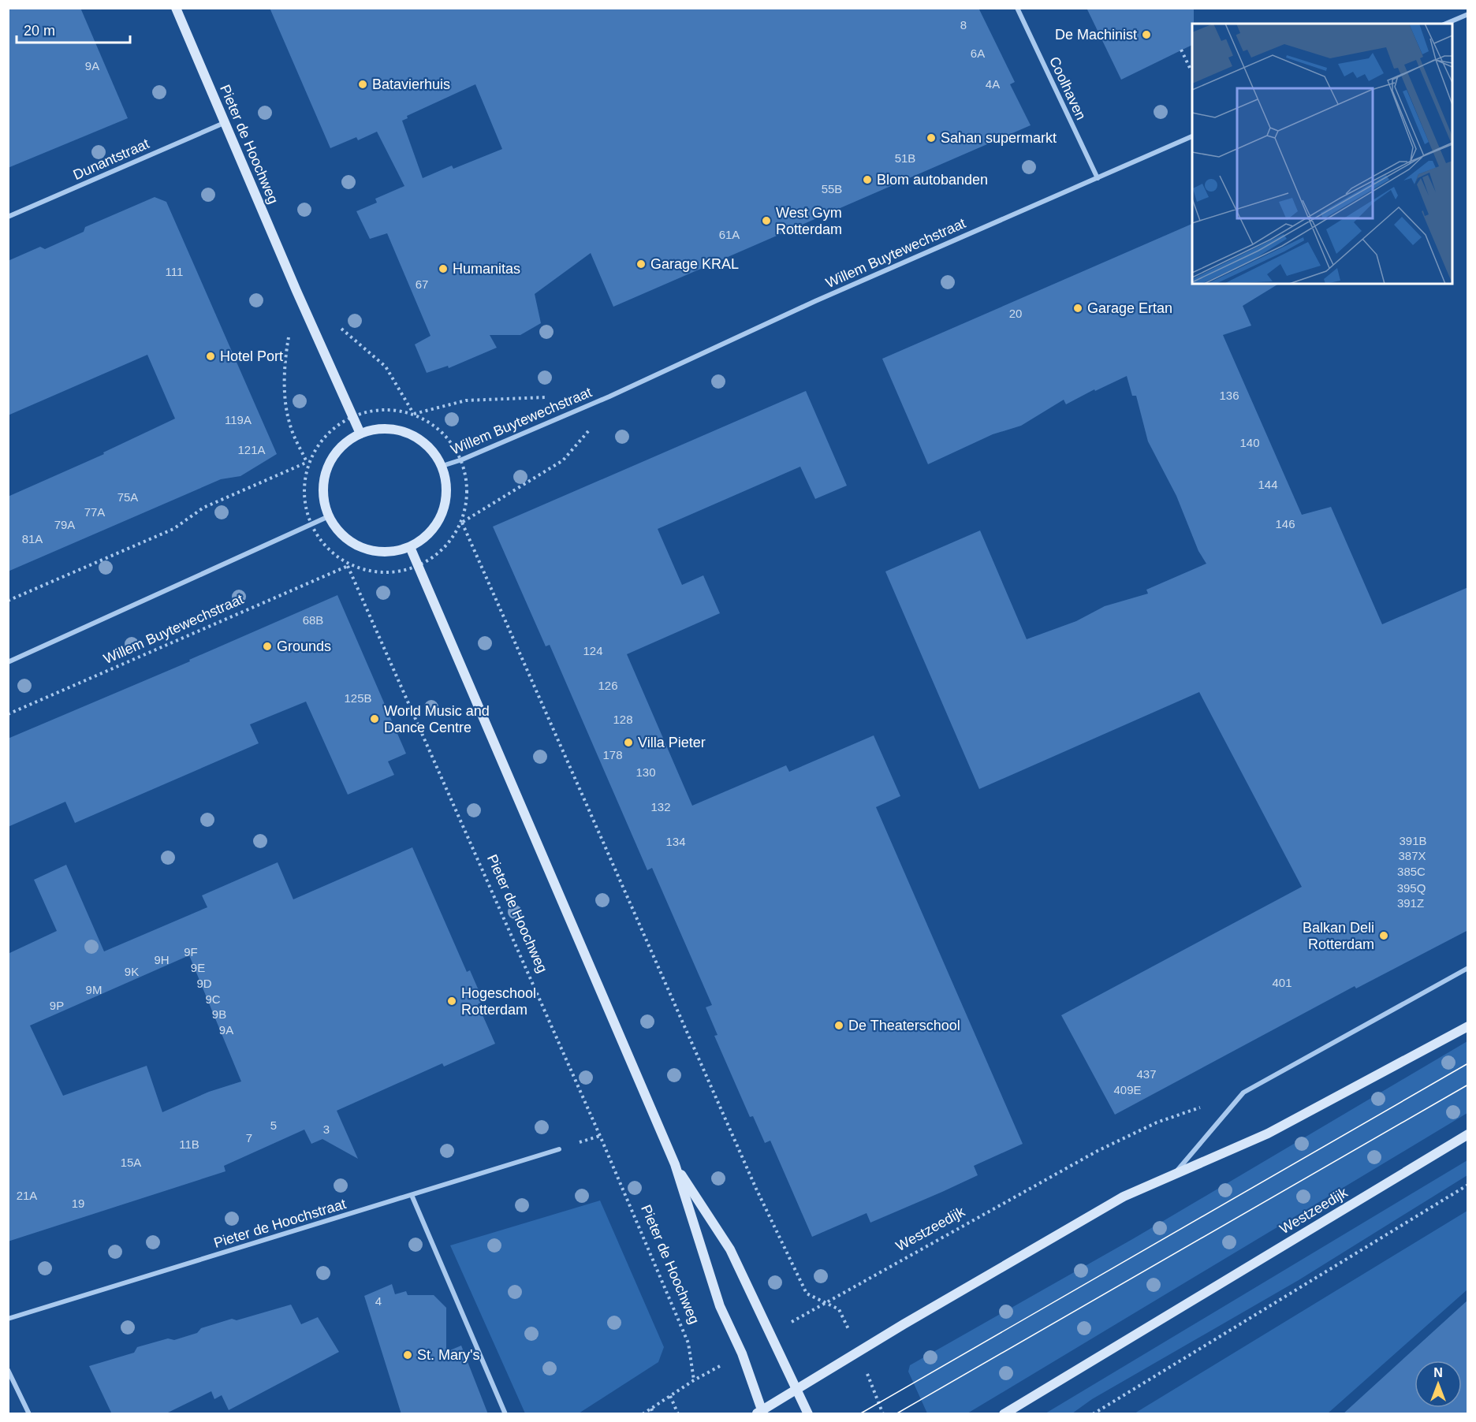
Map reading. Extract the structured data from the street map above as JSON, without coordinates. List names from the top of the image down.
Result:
{
  "streets": {
    "street": [
      "Coolhaven",
      "Pieter de Hoochweg",
      "Dunantstraat",
      "Willem Buytewechstraat",
      "Westzeedijk",
      "Pieter de Hoochstraat"
    ]
  },
  "crossings": [
    ["Coolhaven", "Willem Buytewechstraat"],
    ["Pieter de Hoochweg", "Dunantstraat"],
    ["Pieter de Hoochweg", "Willem Buytewechstraat"],
    ["Pieter de Hoochweg", "Westzeedijk"],
    ["Willem Buytewechstraat", "Westzeedijk"]
  ],
  "places": [
    "De Machinist",
    "Batavierhuis",
    "Sahan supermarkt",
    "Blom autobanden",
    "West Gym Rotterdam",
    "Garage KRAL",
    "Humanitas",
    "Garage Ertan",
    "Hotel Port",
    "Grounds",
    "World Music and Dance Centre",
    "Villa Pieter",
    "Balkan Deli Rotterdam",
    "Hogeschool Rotterdam",
    "De Theaterschool",
    "St. Mary's"
  ],
  "house_numbers": [
    "8",
    "6A",
    "9A",
    "4A",
    "51B",
    "55B",
    "61A",
    "111",
    "67",
    "20",
    "136",
    "119A",
    "140",
    "121A",
    "144",
    "75A",
    "77A",
    "146",
    "79A",
    "81A",
    "68B",
    "124",
    "126",
    "125B",
    "128",
    "178",
    "130",
    "132",
    "391B",
    "134",
    "387X",
    "385C",
    "395Q",
    "391Z",
    "9F",
    "9H",
    "9E",
    "9K",
    "401",
    "9D",
    "9M",
    "9C",
    "9P",
    "9B",
    "9A",
    "437",
    "409E",
    "5",
    "3",
    "7",
    "11B",
    "15A",
    "21A",
    "19",
    "4"
  ],
  "scale_bar": "20 m",
  "north": "top"
}
